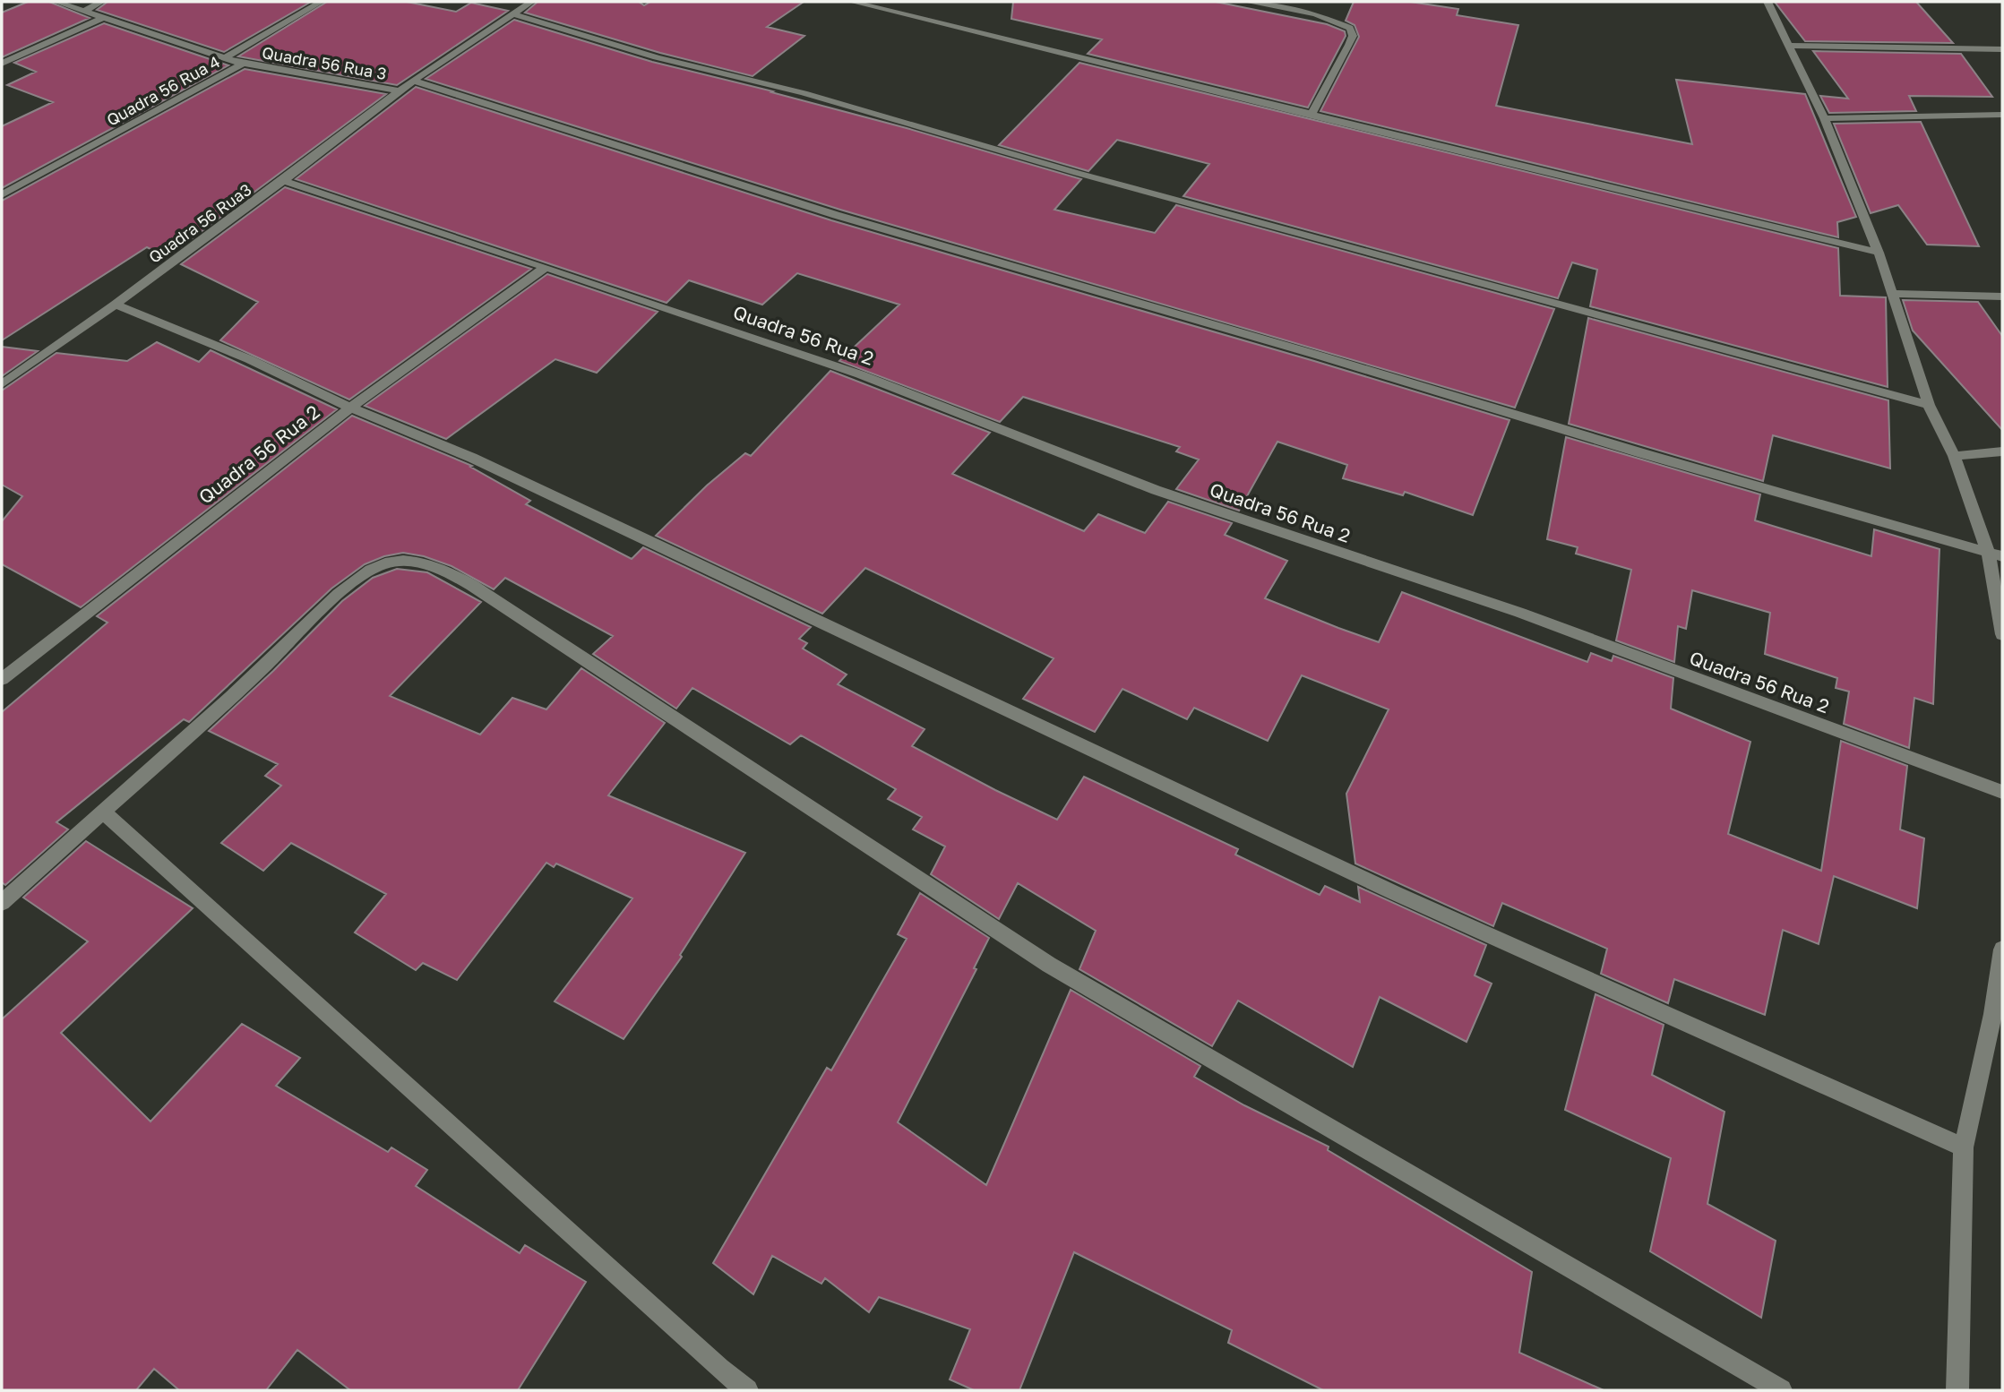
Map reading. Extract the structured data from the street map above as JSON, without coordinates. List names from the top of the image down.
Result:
{
  "streets": {
    "street": [
      "Quadra 56 Rua 3",
      "Quadra 56 Rua 4",
      "Quadra 56 Rua3",
      "Quadra 56 Rua 2"
    ]
  },
  "crossings": [
    ["Quadra 56 Rua 3", "Quadra 56 Rua 4"],
    ["Quadra 56 Rua 3", "Quadra 56 Rua3"],
    ["Quadra 56 Rua3", "Quadra 56 Rua 2"]
  ]
}
